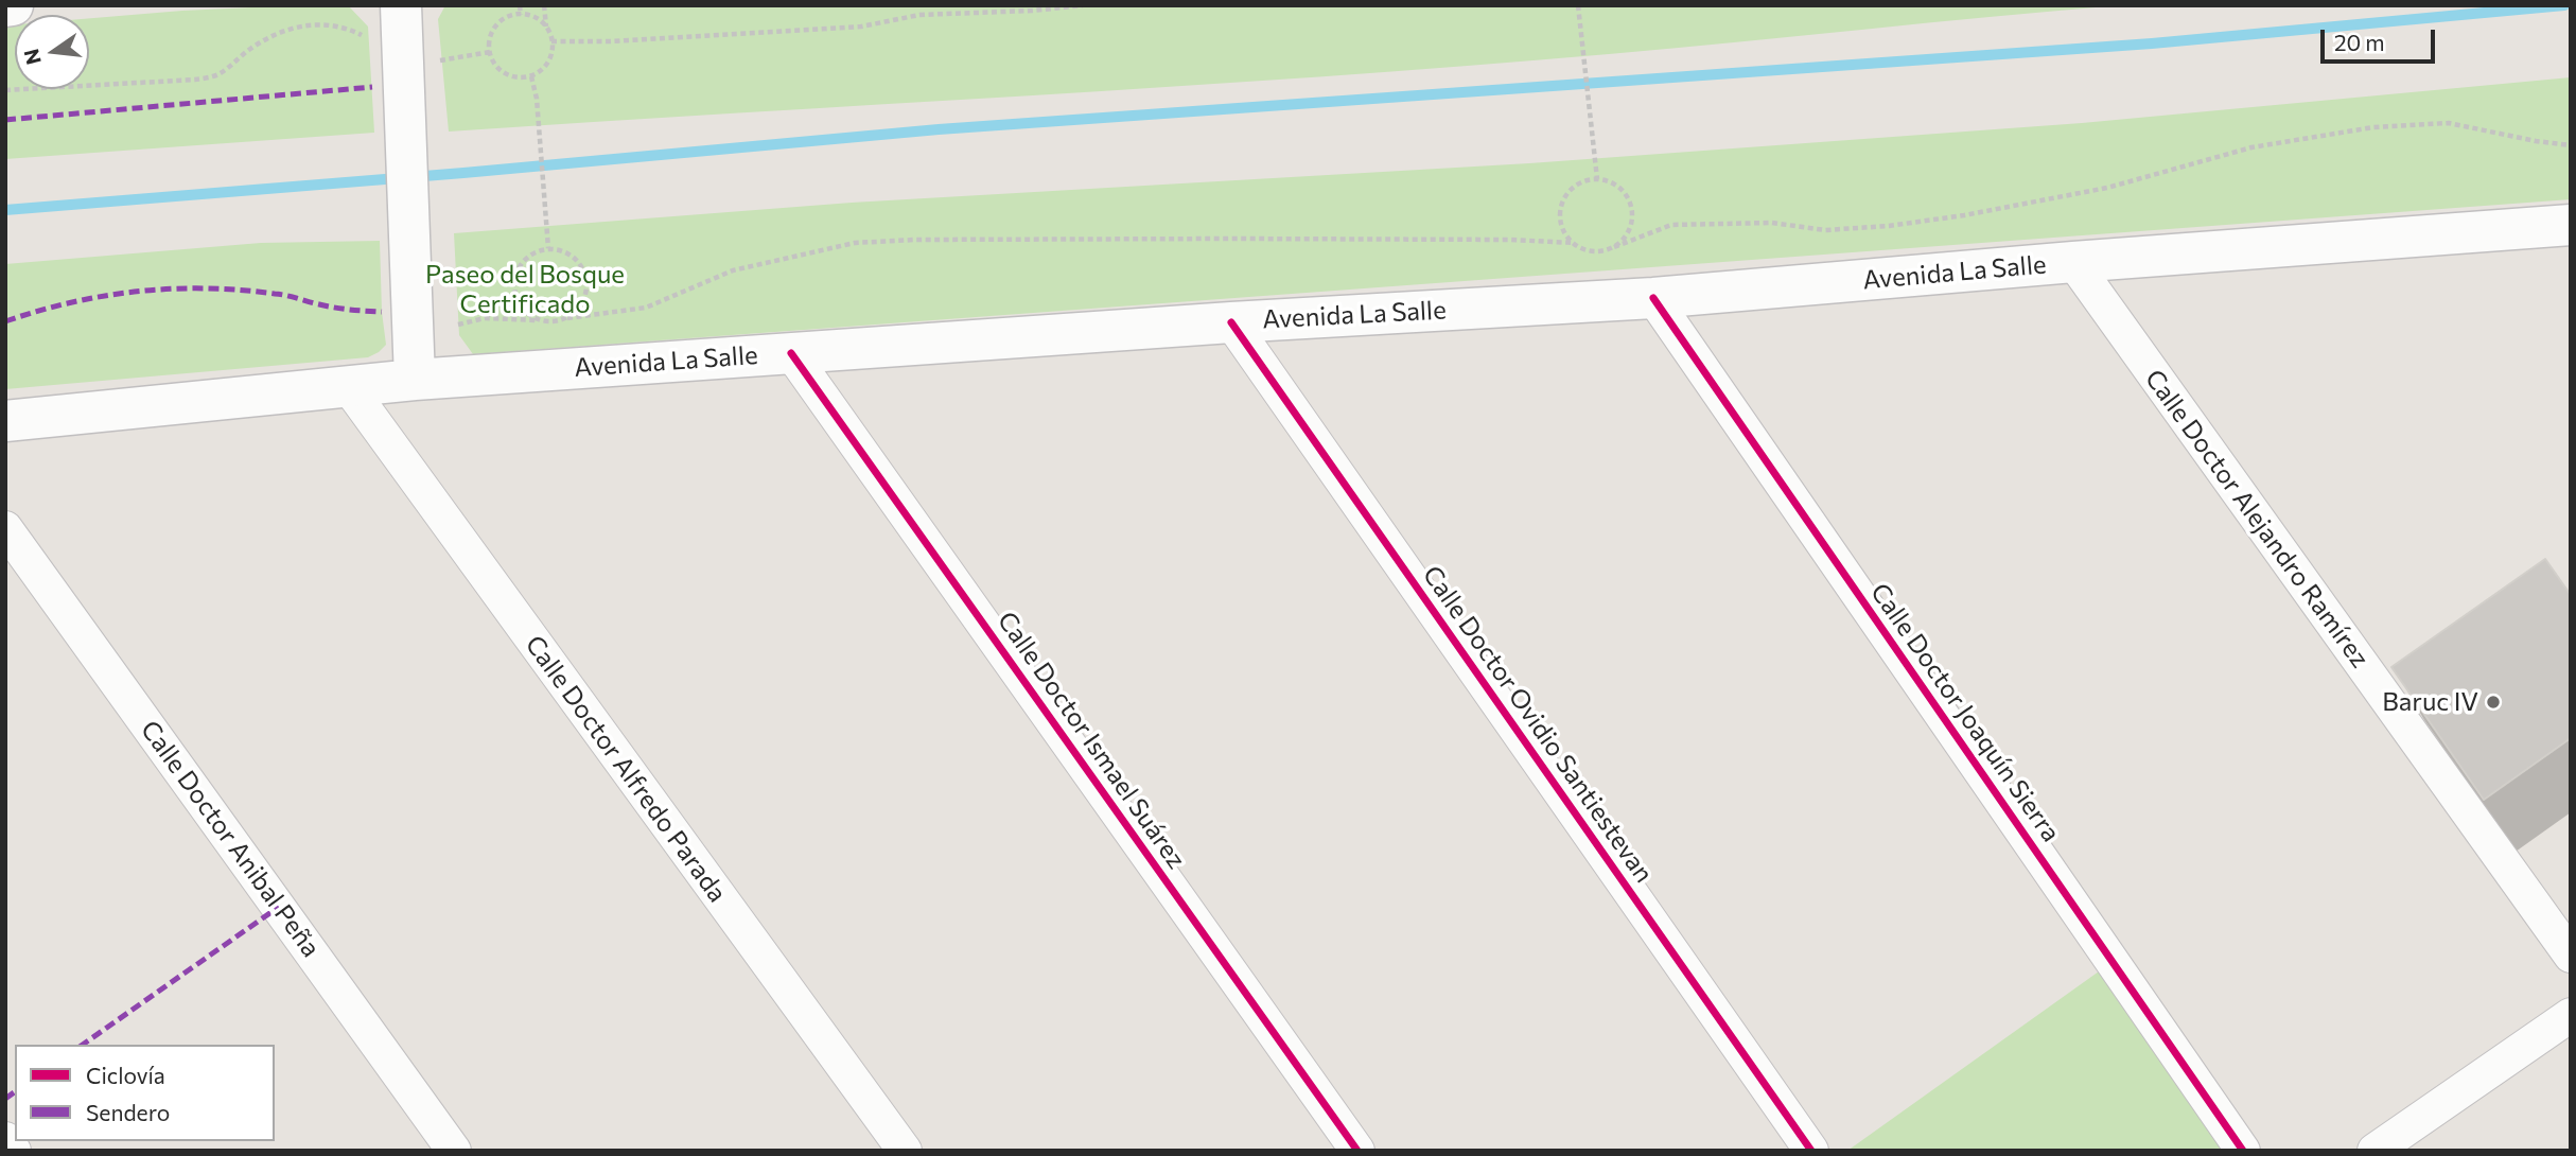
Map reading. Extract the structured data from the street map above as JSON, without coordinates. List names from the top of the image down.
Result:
{
  "streets": {
    "main road": ["Avenida La Salle"],
    "street": [
      "Calle Doctor Alejandro Ramírez",
      "Calle Doctor Joaquín Sierra",
      "Calle Doctor Ovidio Santiestevan",
      "Calle Doctor Ismael Suárez",
      "Calle Doctor Alfredo Parada",
      "Calle Doctor Anibal Peña"
    ]
  },
  "crossings": [
    ["Avenida La Salle", "Calle Doctor Alejandro Ramírez"],
    ["Avenida La Salle", "Calle Doctor Joaquín Sierra"],
    ["Avenida La Salle", "Calle Doctor Ovidio Santiestevan"],
    ["Avenida La Salle", "Calle Doctor Ismael Suárez"],
    ["Avenida La Salle", "Calle Doctor Alfredo Parada"]
  ],
  "parks": ["Paseo del Bosque Certificado"],
  "places": ["Baruc IV"],
  "legend": ["Ciclovía", "Sendero"],
  "scale_bar": "20 m",
  "north": "left"
}
